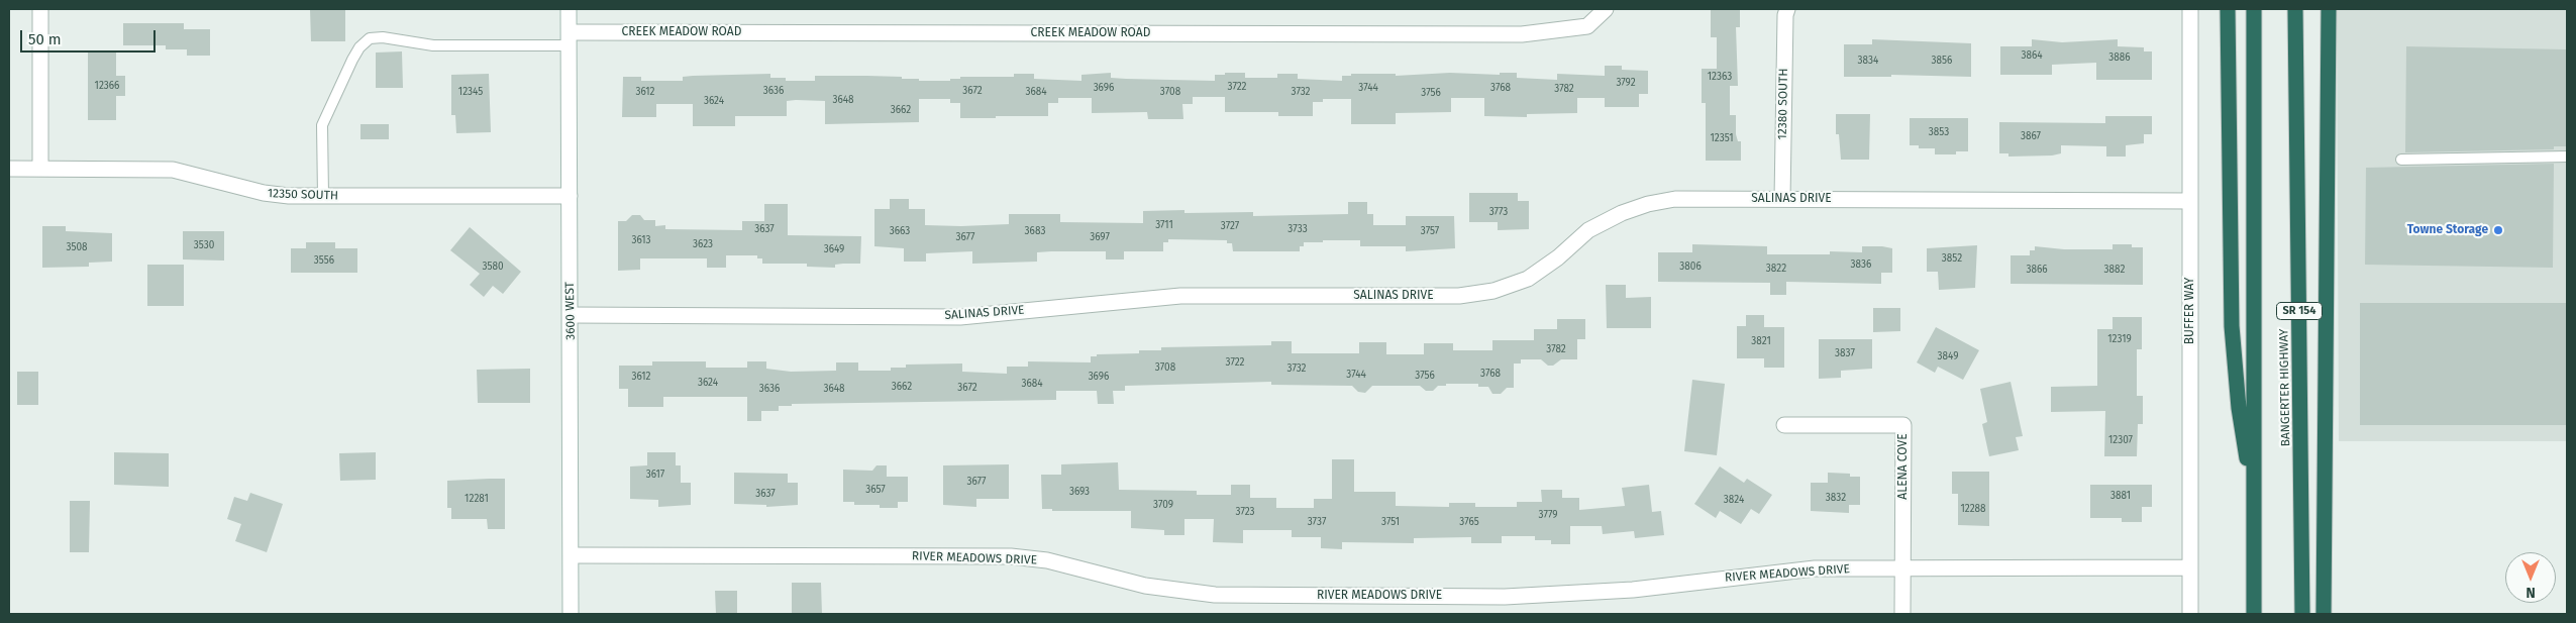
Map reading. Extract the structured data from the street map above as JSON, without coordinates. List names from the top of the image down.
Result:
{
  "streets": {
    "highway": ["SR 154", "BANGERTER HIGHWAY"],
    "street": [
      "CREEK MEADOW ROAD",
      "12380 SOUTH",
      "12350 SOUTH",
      "SALINAS DRIVE",
      "3600 WEST",
      "BUFFER WAY",
      "ALENA COVE",
      "RIVER MEADOWS DRIVE"
    ]
  },
  "crossings": [
    ["CREEK MEADOW ROAD", "3600 WEST"],
    ["12380 SOUTH", "SALINAS DRIVE"],
    ["12350 SOUTH", "3600 WEST"],
    ["SALINAS DRIVE", "3600 WEST"],
    ["SALINAS DRIVE", "BUFFER WAY"],
    ["3600 WEST", "RIVER MEADOWS DRIVE"],
    ["BUFFER WAY", "RIVER MEADOWS DRIVE"],
    ["ALENA COVE", "RIVER MEADOWS DRIVE"]
  ],
  "places": ["Towne Storage"],
  "house_numbers": [
    "3864",
    "3886",
    "3834",
    "3856",
    "12363",
    "3792",
    "12366",
    "3722",
    "3696",
    "3744",
    "3768",
    "3782",
    "3636",
    "3672",
    "12345",
    "3612",
    "3684",
    "3708",
    "3732",
    "3756",
    "3648",
    "3624",
    "3662",
    "3853",
    "3867",
    "12351",
    "3773",
    "3711",
    "3727",
    "3637",
    "3733",
    "3663",
    "3683",
    "3757",
    "3677",
    "3697",
    "3613",
    "3623",
    "3530",
    "3508",
    "3649",
    "3852",
    "3556",
    "3836",
    "3580",
    "3806",
    "3822",
    "3866",
    "3882",
    "12319",
    "3821",
    "3782",
    "3837",
    "3849",
    "3722",
    "3708",
    "3732",
    "3768",
    "3744",
    "3756",
    "3612",
    "3696",
    "3624",
    "3684",
    "3662",
    "3672",
    "3636",
    "3648",
    "12307",
    "3617",
    "3677",
    "3657",
    "3693",
    "3637",
    "3881",
    "3832",
    "12281",
    "3824",
    "3709",
    "12288",
    "3723",
    "3779",
    "3737",
    "3751",
    "3765"
  ],
  "scale_bar": "50 m",
  "north": "bottom"
}
